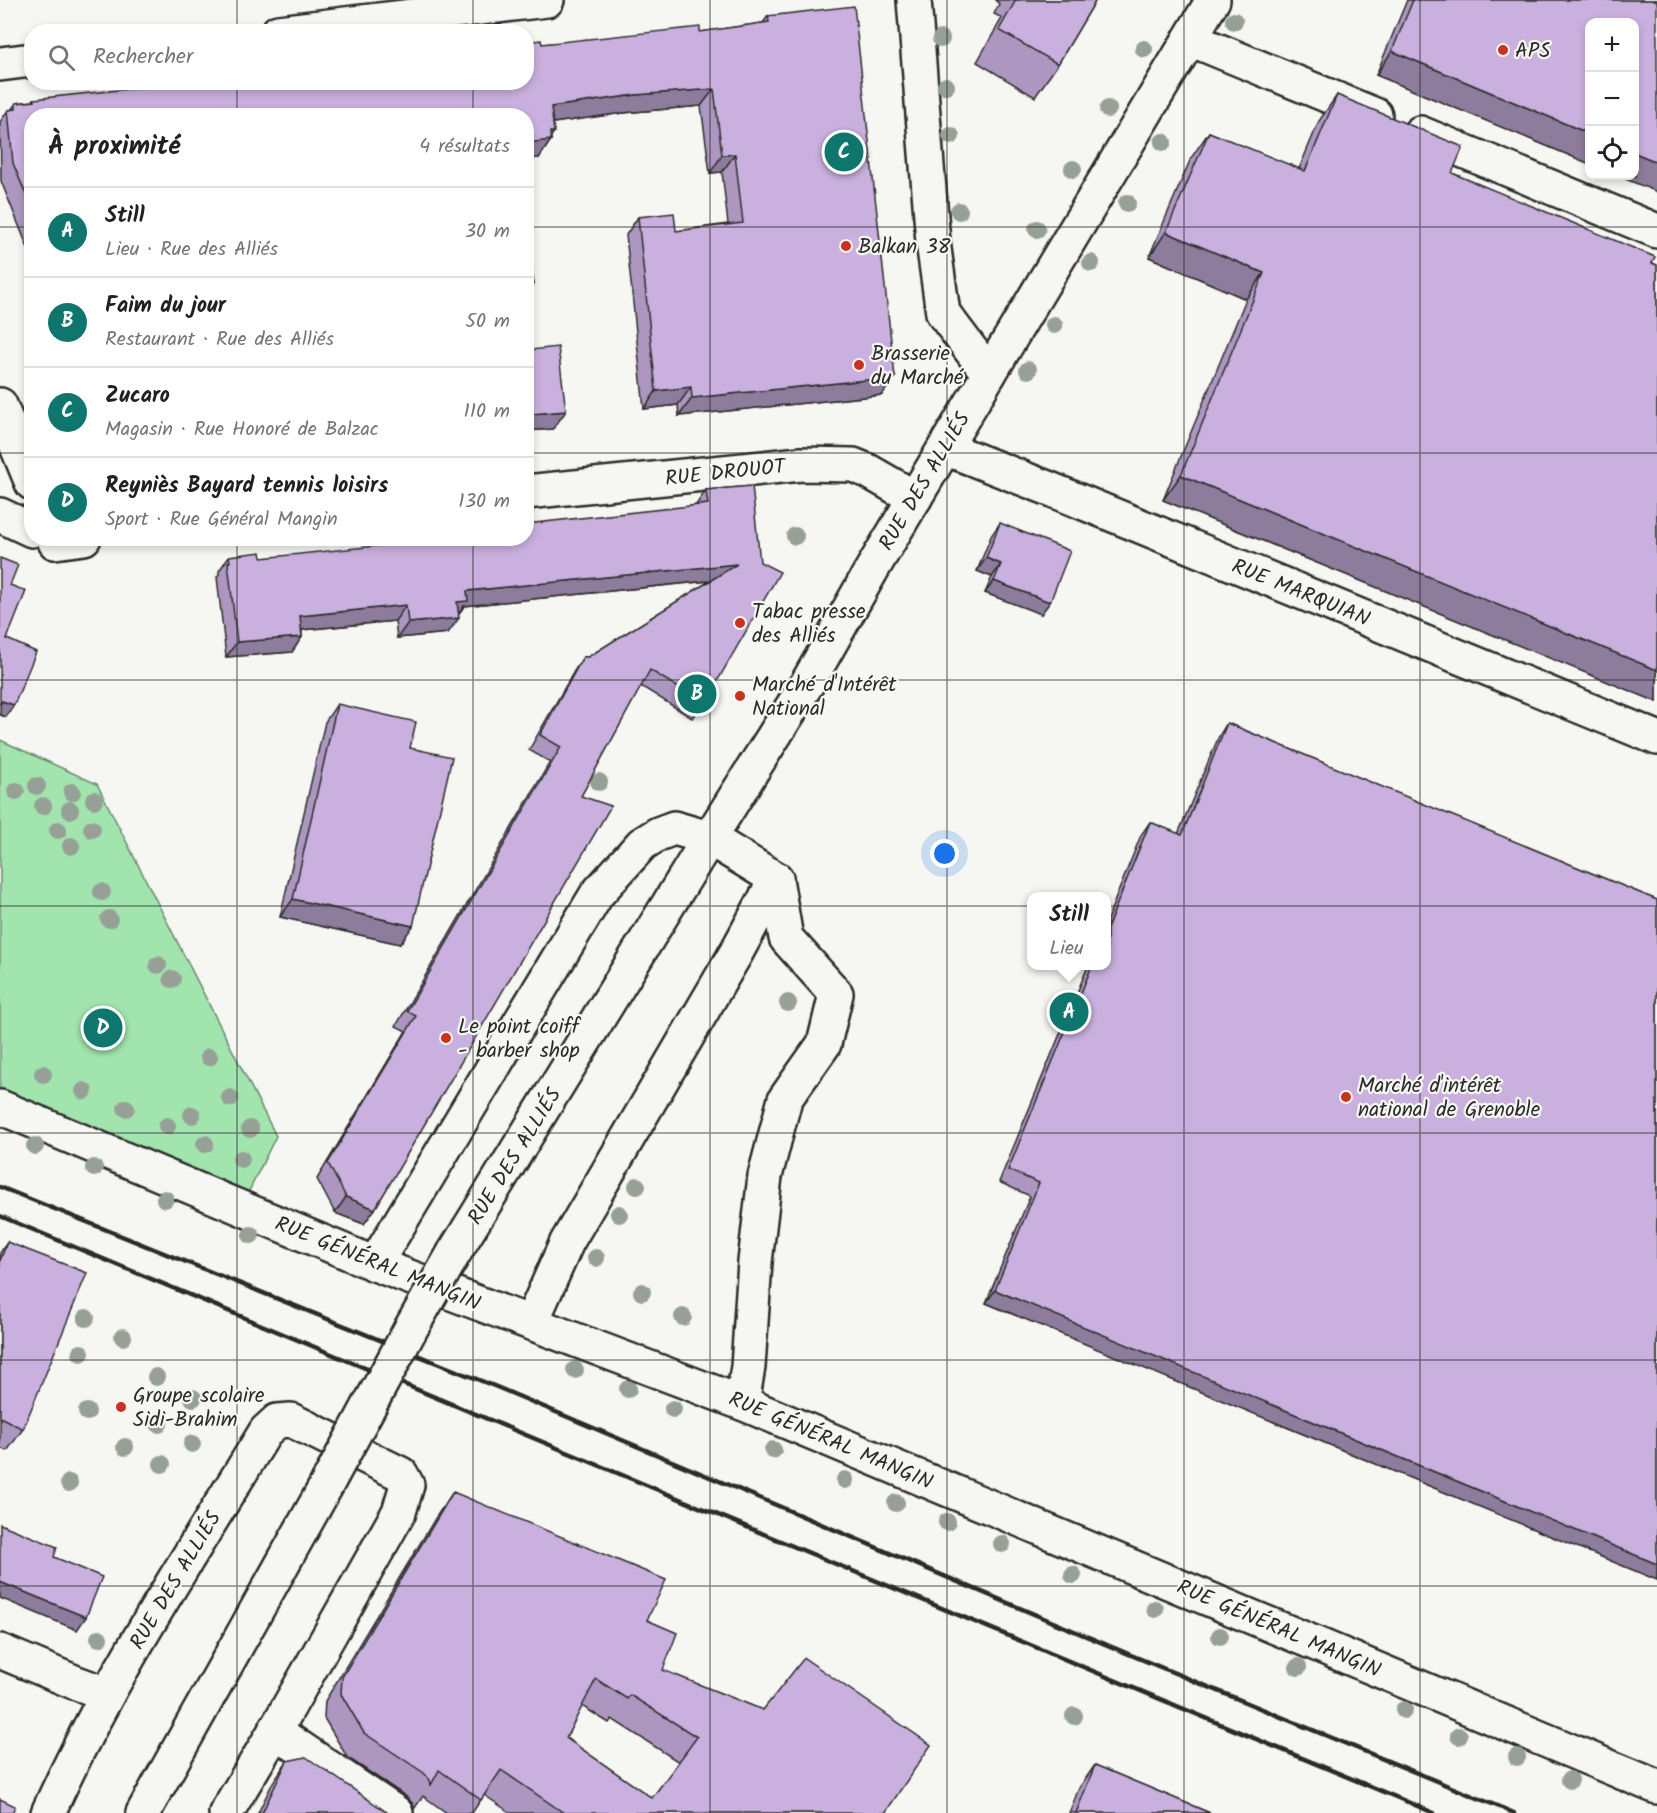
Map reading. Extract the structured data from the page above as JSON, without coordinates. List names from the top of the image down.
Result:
{
  "streets": {
    "street": [
      "RUE DROUOT",
      "RUE DES ALLIÉS",
      "RUE MARQUIAN",
      "RUE GÉNÉRAL MANGIN"
    ]
  },
  "crossings": [
    ["RUE DROUOT", "RUE DES ALLIÉS"],
    ["RUE DES ALLIÉS", "RUE MARQUIAN"]
  ],
  "places": [
    "APS",
    "Balkan 38",
    "Brasserie du Marché",
    "Tabac presse des Alliés",
    "Marché d'Intérêt National",
    "Le point coiff - barber shop",
    "Marché d'intérêt national de Grenoble",
    "Groupe scolaire Sidi-Brahim"
  ],
  "page": {
    "map_buttons": ["+", "−"],
    "search": "Rechercher",
    "heading": ["À proximité", "4 résultats"],
    "pins": [
      "C",
      "B",
      "A",
      "D"
    ],
    "list": [
      {
        "mark": "A",
        "name": "Still",
        "note": "Lieu · Rue des Alliés",
        "value": "30 m"
      },
      {
        "mark": "B",
        "name": "Faim du jour",
        "note": "Restaurant · Rue des Alliés",
        "value": "50 m"
      },
      {
        "mark": "C",
        "name": "Zucaro",
        "note": "Magasin · Rue Honoré de Balzac",
        "value": "110 m"
      },
      {
        "mark": "D",
        "name": "Reyniès Bayard tennis loisirs",
        "note": "Sport · Rue Général Mangin",
        "value": "130 m"
      }
    ],
    "popup": ["Still", "Lieu"]
  }
}
